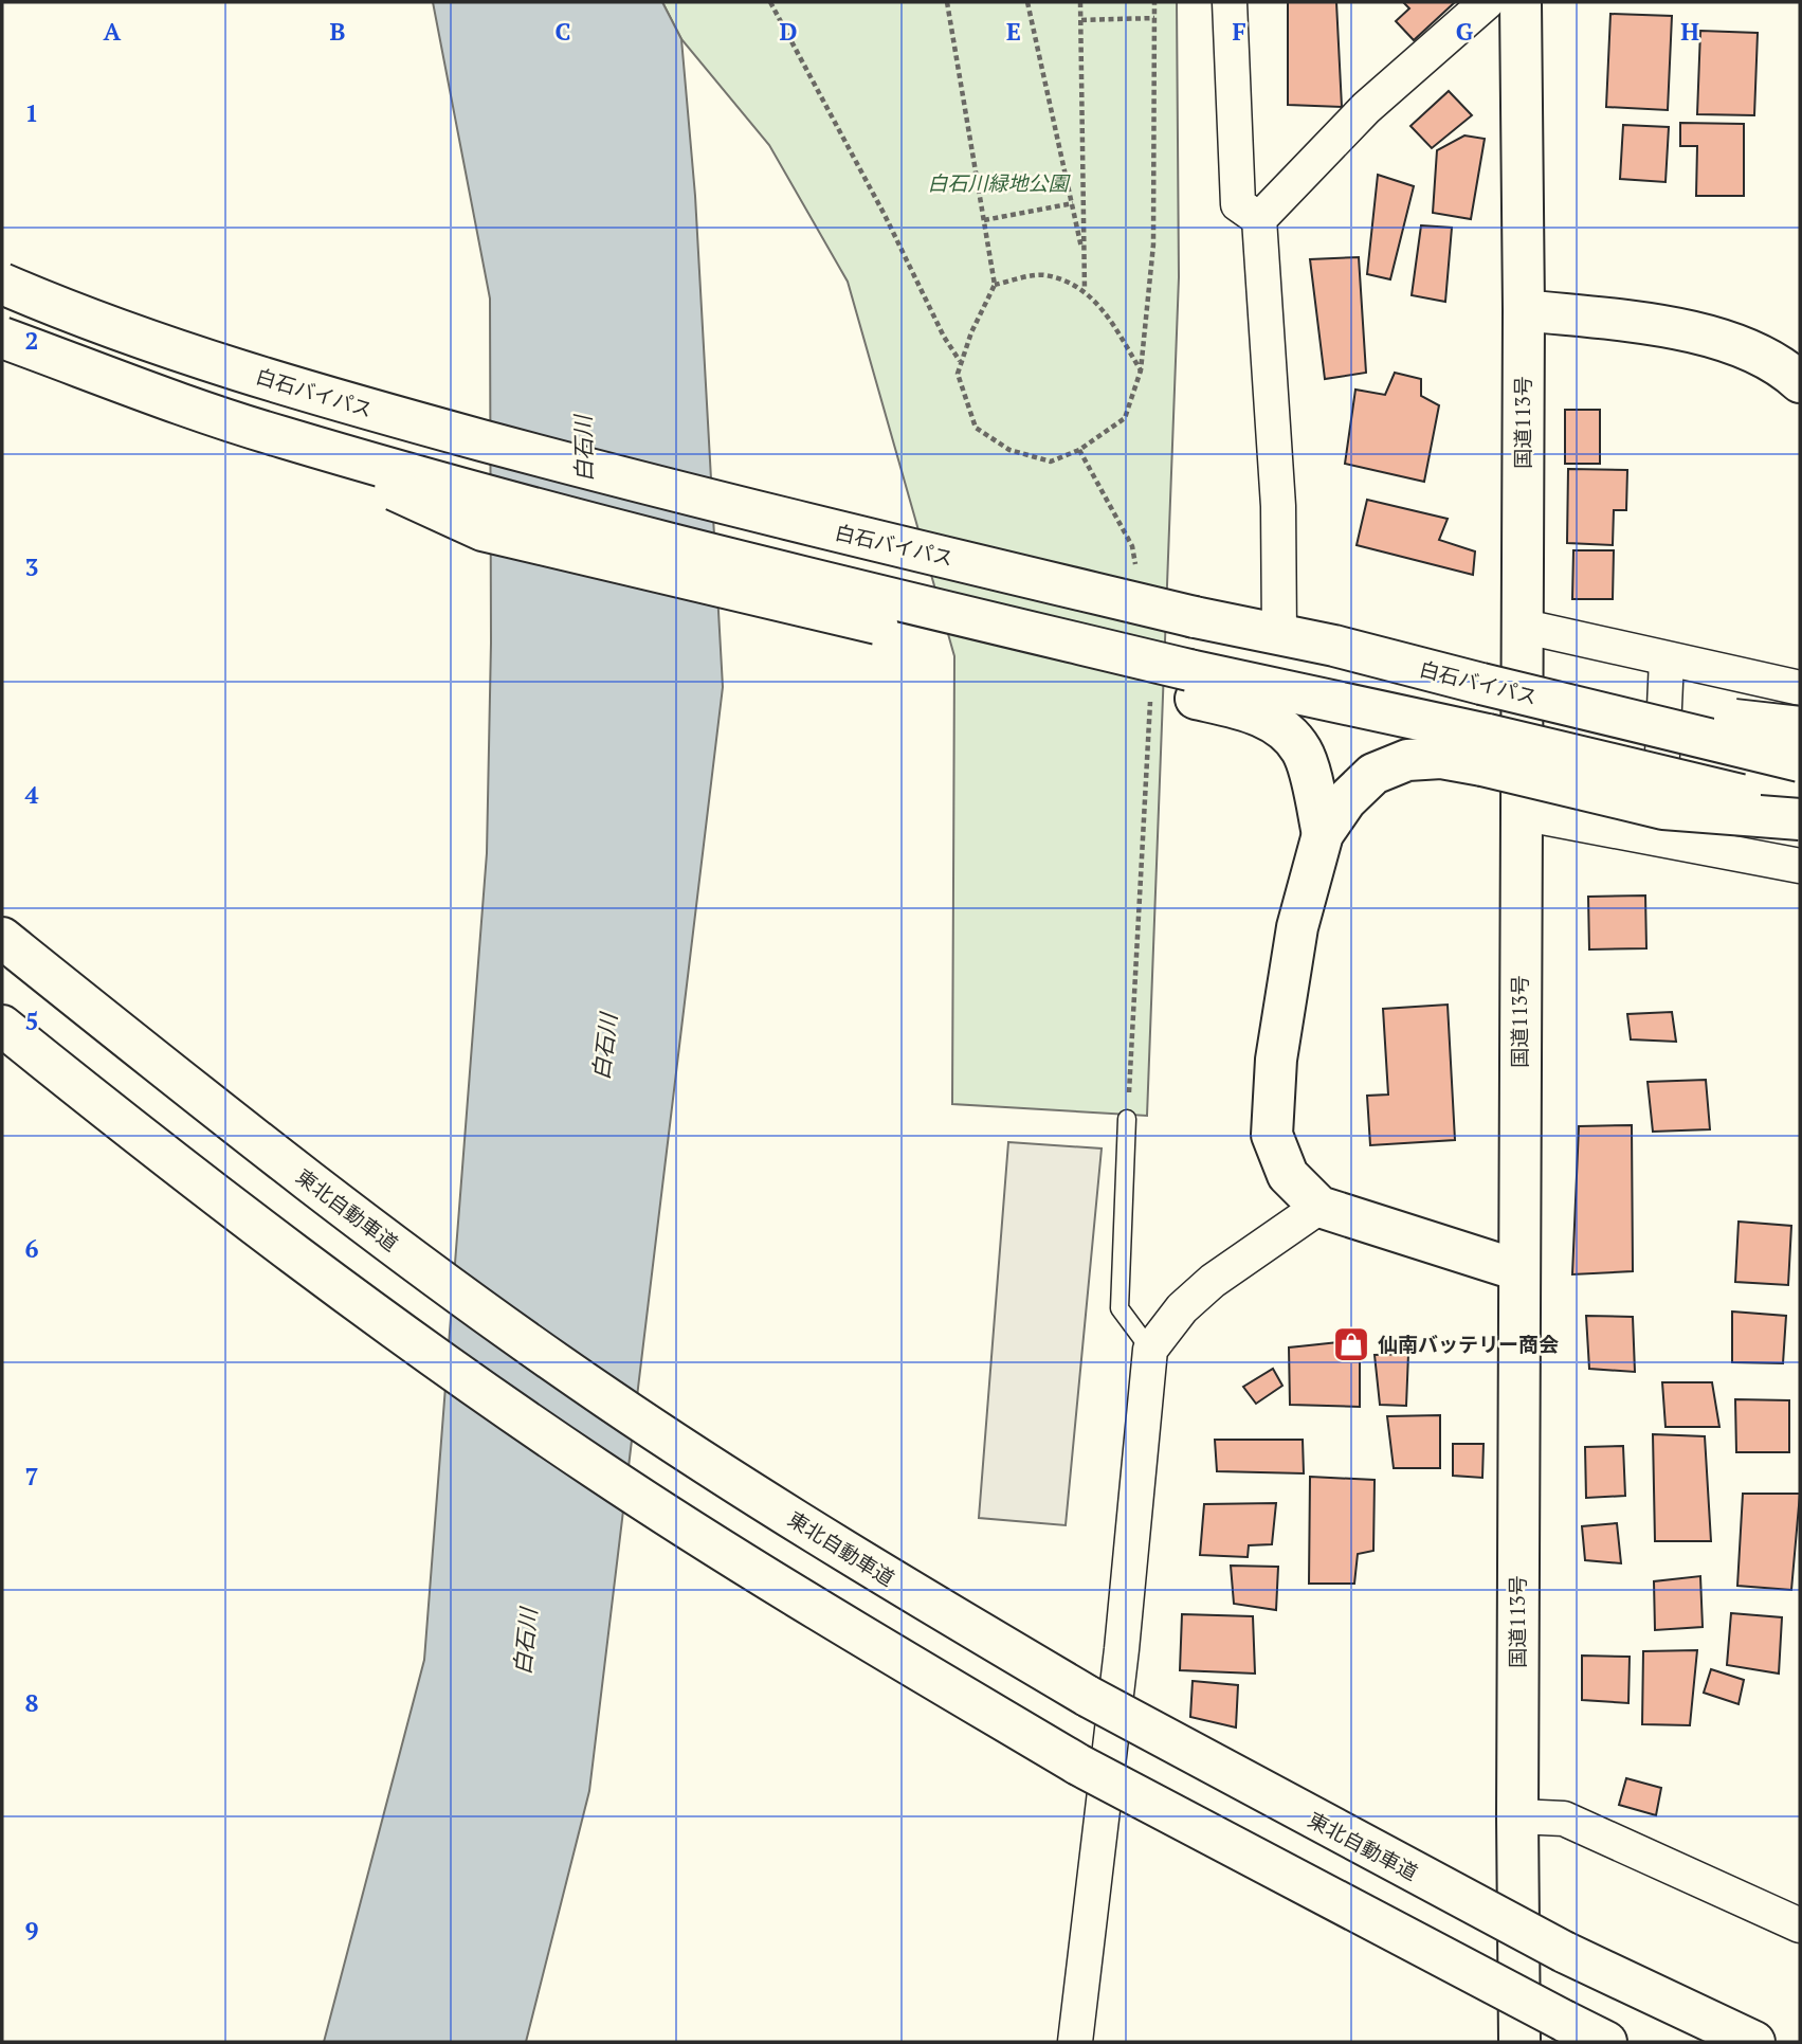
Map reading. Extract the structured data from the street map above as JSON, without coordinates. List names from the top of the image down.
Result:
{
  "streets": {
    "highway": ["白石バイパス", "国道113号", "東北自動車道"]
  },
  "water": ["白石川"],
  "parks": ["白石川緑地公園"],
  "places": {
    "shop": ["仙南バッテリー商会"]
  },
  "grid": {
    "columns": [
      "A",
      "B",
      "C",
      "D",
      "E",
      "F",
      "G",
      "H"
    ],
    "rows": [
      "1",
      "2",
      "3",
      "4",
      "5",
      "6",
      "7",
      "8",
      "9"
    ]
  }
}
